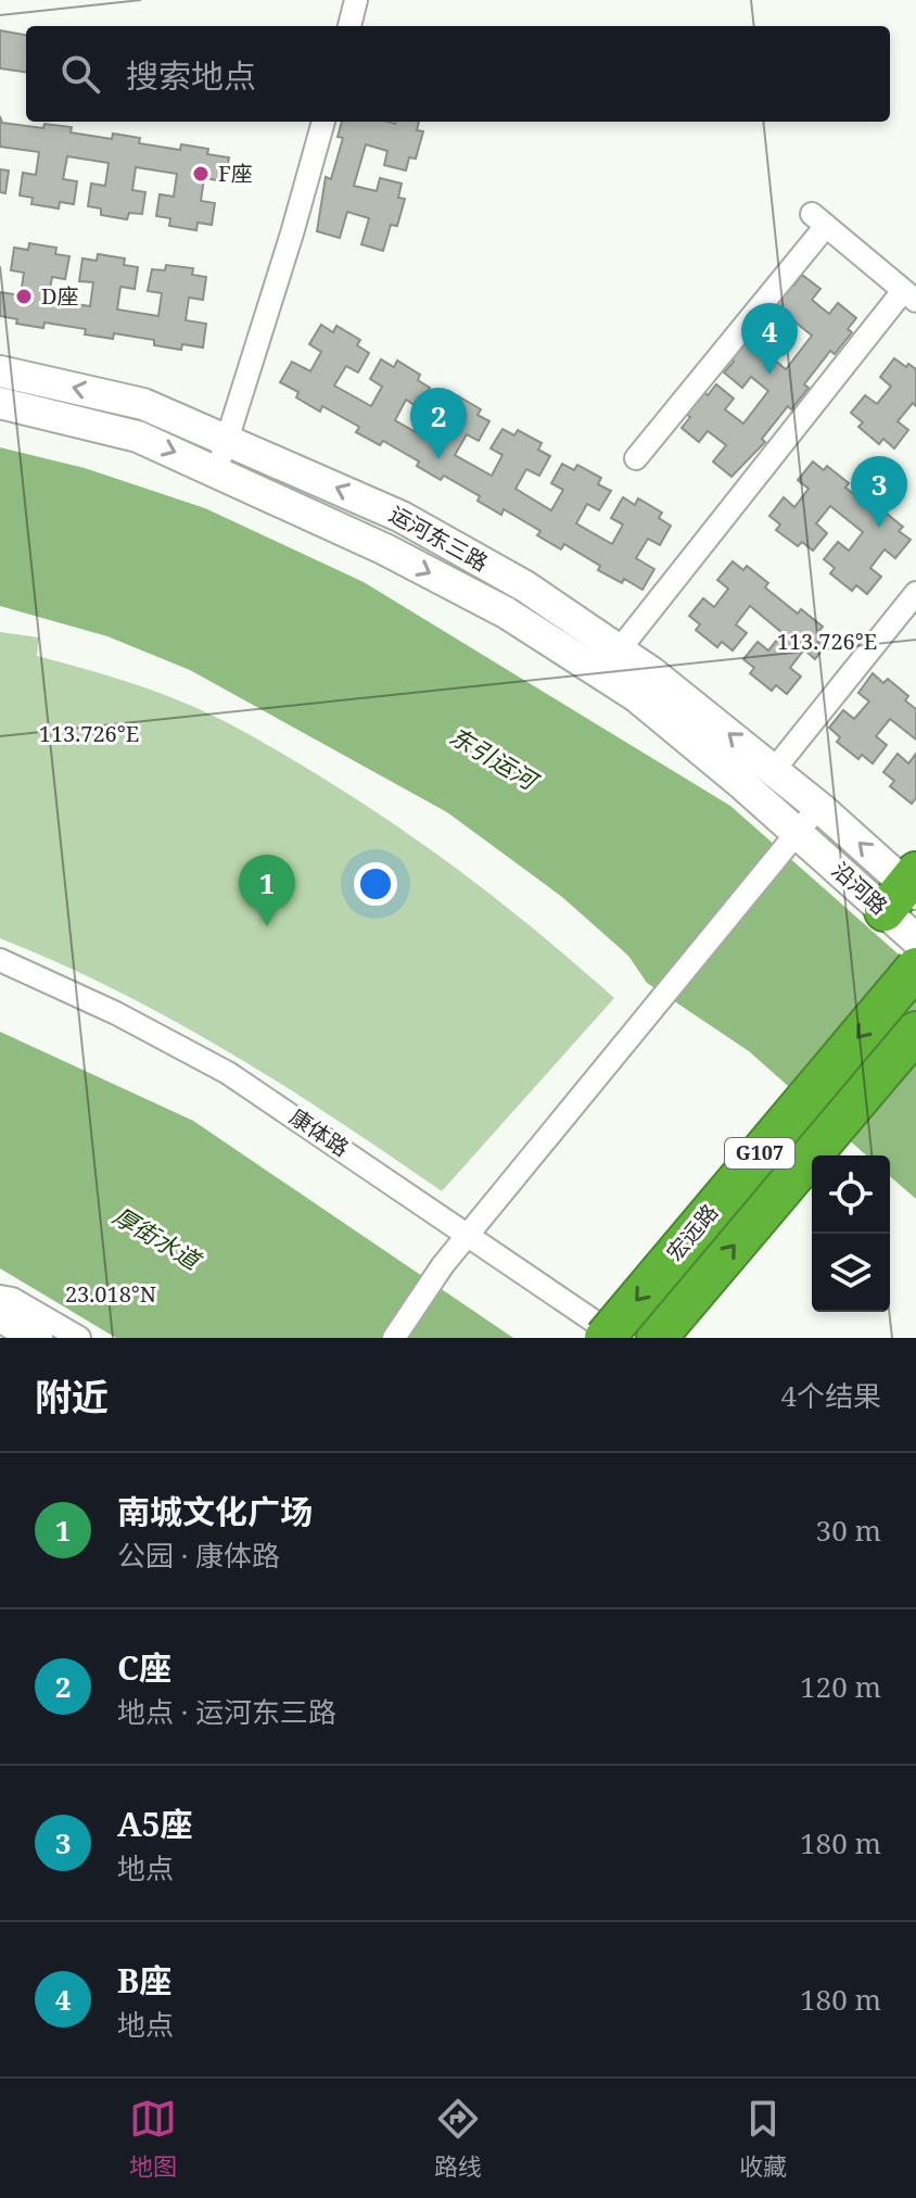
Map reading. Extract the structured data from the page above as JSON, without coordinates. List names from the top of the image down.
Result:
{
  "streets": {
    "highway": ["G107", "宏远路"],
    "street": ["运河东三路", "沿河路", "康体路"]
  },
  "crossings": [
    ["运河东三路", "沿河路"]
  ],
  "water": ["东引运河", "厚街水道"],
  "places": ["F座", "D座"],
  "page": {
    "search": "搜索地点",
    "pins": [
      "4",
      "2",
      "3",
      "1"
    ],
    "heading": ["附近", "4个结果"],
    "list": [
      {
        "mark": "1",
        "name": "南城文化广场",
        "note": "公园 · 康体路",
        "value": "30 m"
      },
      {
        "mark": "2",
        "name": "C座",
        "note": "地点 · 运河东三路",
        "value": "120 m"
      },
      {
        "mark": "3",
        "name": "A5座",
        "note": "地点",
        "value": "180 m"
      },
      {
        "mark": "4",
        "name": "B座",
        "note": "地点",
        "value": "180 m"
      }
    ],
    "nav": ["地图", "路线", "收藏"]
  },
  "coordinates": ["113.726°E", "23.018°N"]
}
